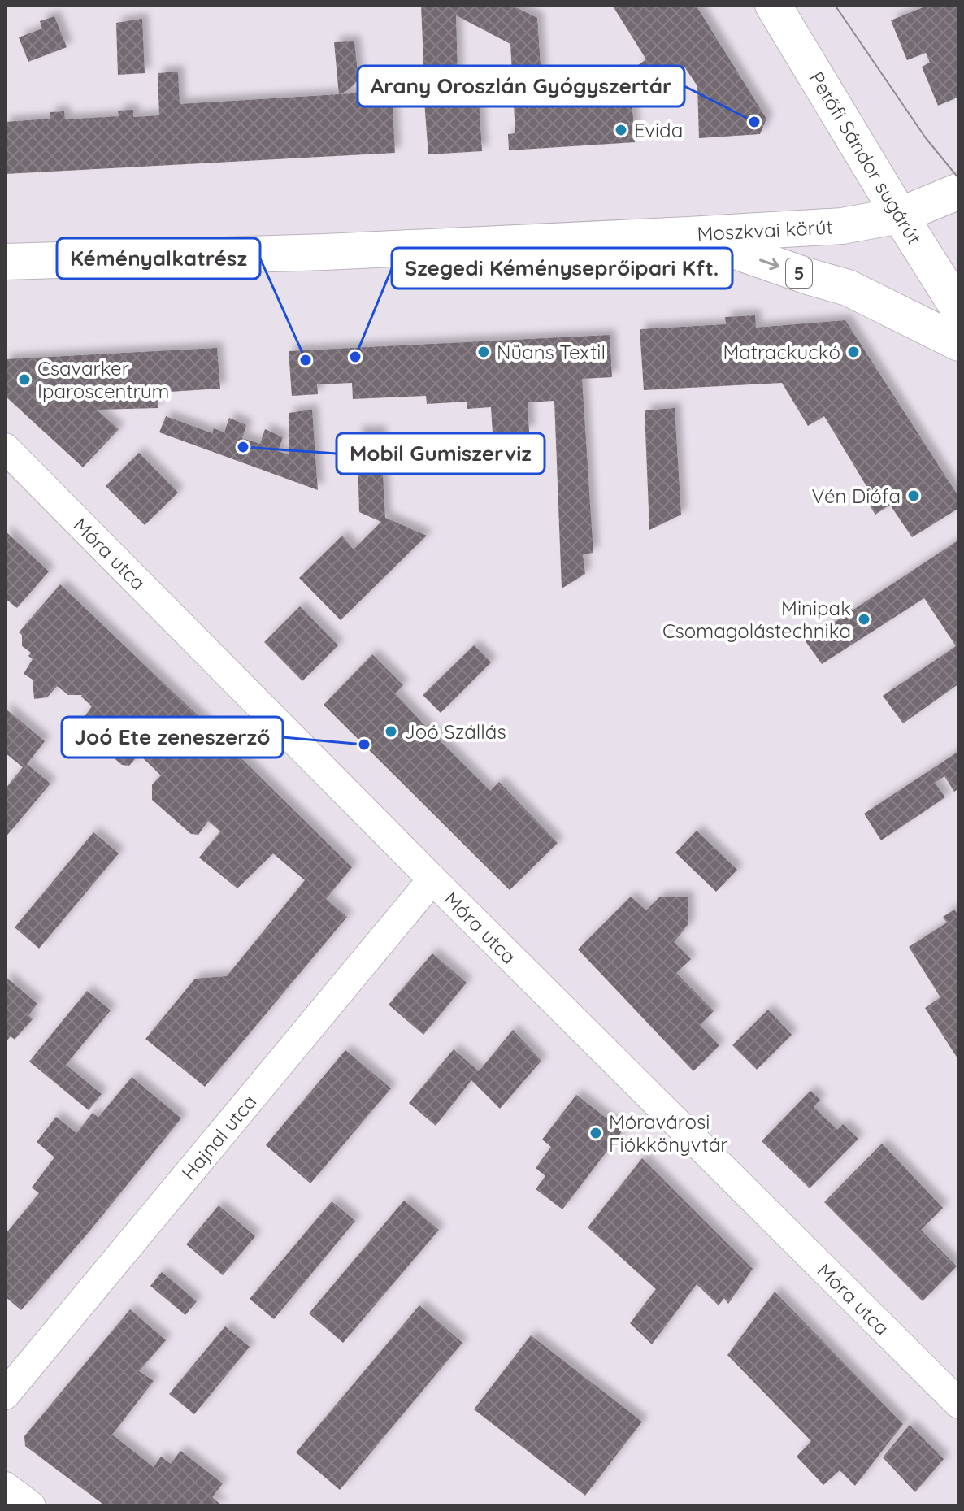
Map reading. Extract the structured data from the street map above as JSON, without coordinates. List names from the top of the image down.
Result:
{
  "streets": {
    "main road": ["Petőfi Sándor sugárút", "Moszkvai körút", "5"],
    "street": ["Móra utca", "Hajnal utca"]
  },
  "crossings": [
    ["Petőfi Sándor sugárút", "Moszkvai körút"],
    ["Moszkvai körút", "5"],
    ["Móra utca", "Hajnal utca"]
  ],
  "places": [
    "Arany Oroszlán Gyógyszertár",
    "Evida",
    "Nüans Textil",
    "Matrackuckó",
    "Szegedi Kéményseprőipari Kft.",
    "Kéményalkatrész",
    "Csavarker Iparoscentrum",
    "Mobil Gumiszerviz",
    "Vén Diófa",
    "Minipak Csomagolástechnika",
    "Joó Szállás",
    "Joó Ete zeneszerző",
    "Móravárosi Fiókkönyvtár"
  ]
}
